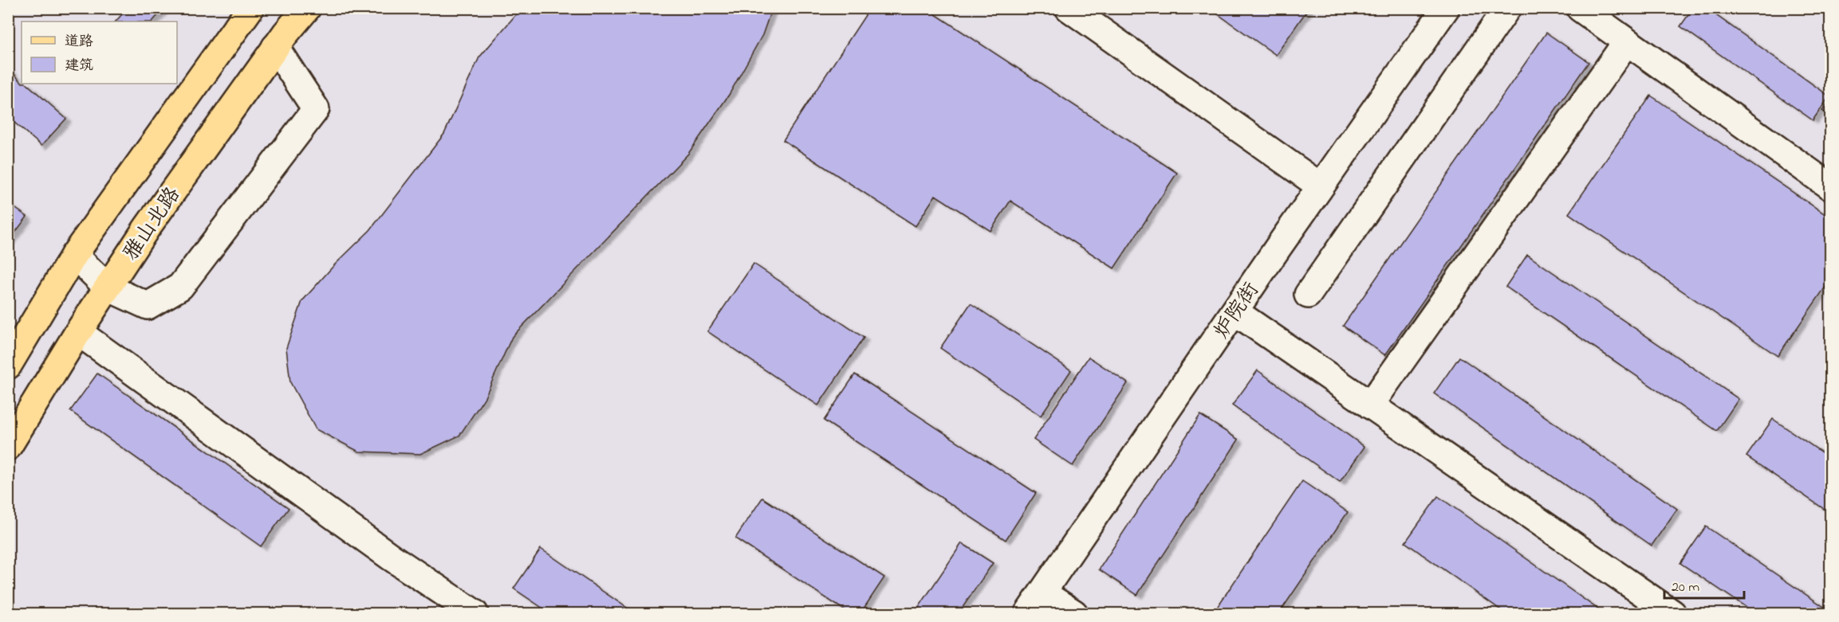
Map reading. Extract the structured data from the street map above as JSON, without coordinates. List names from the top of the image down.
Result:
{
  "streets": {
    "main road": ["雅山北路"],
    "street": ["炉院街"]
  },
  "legend": ["道路", "建筑"],
  "scale_bar": "20 m"
}
